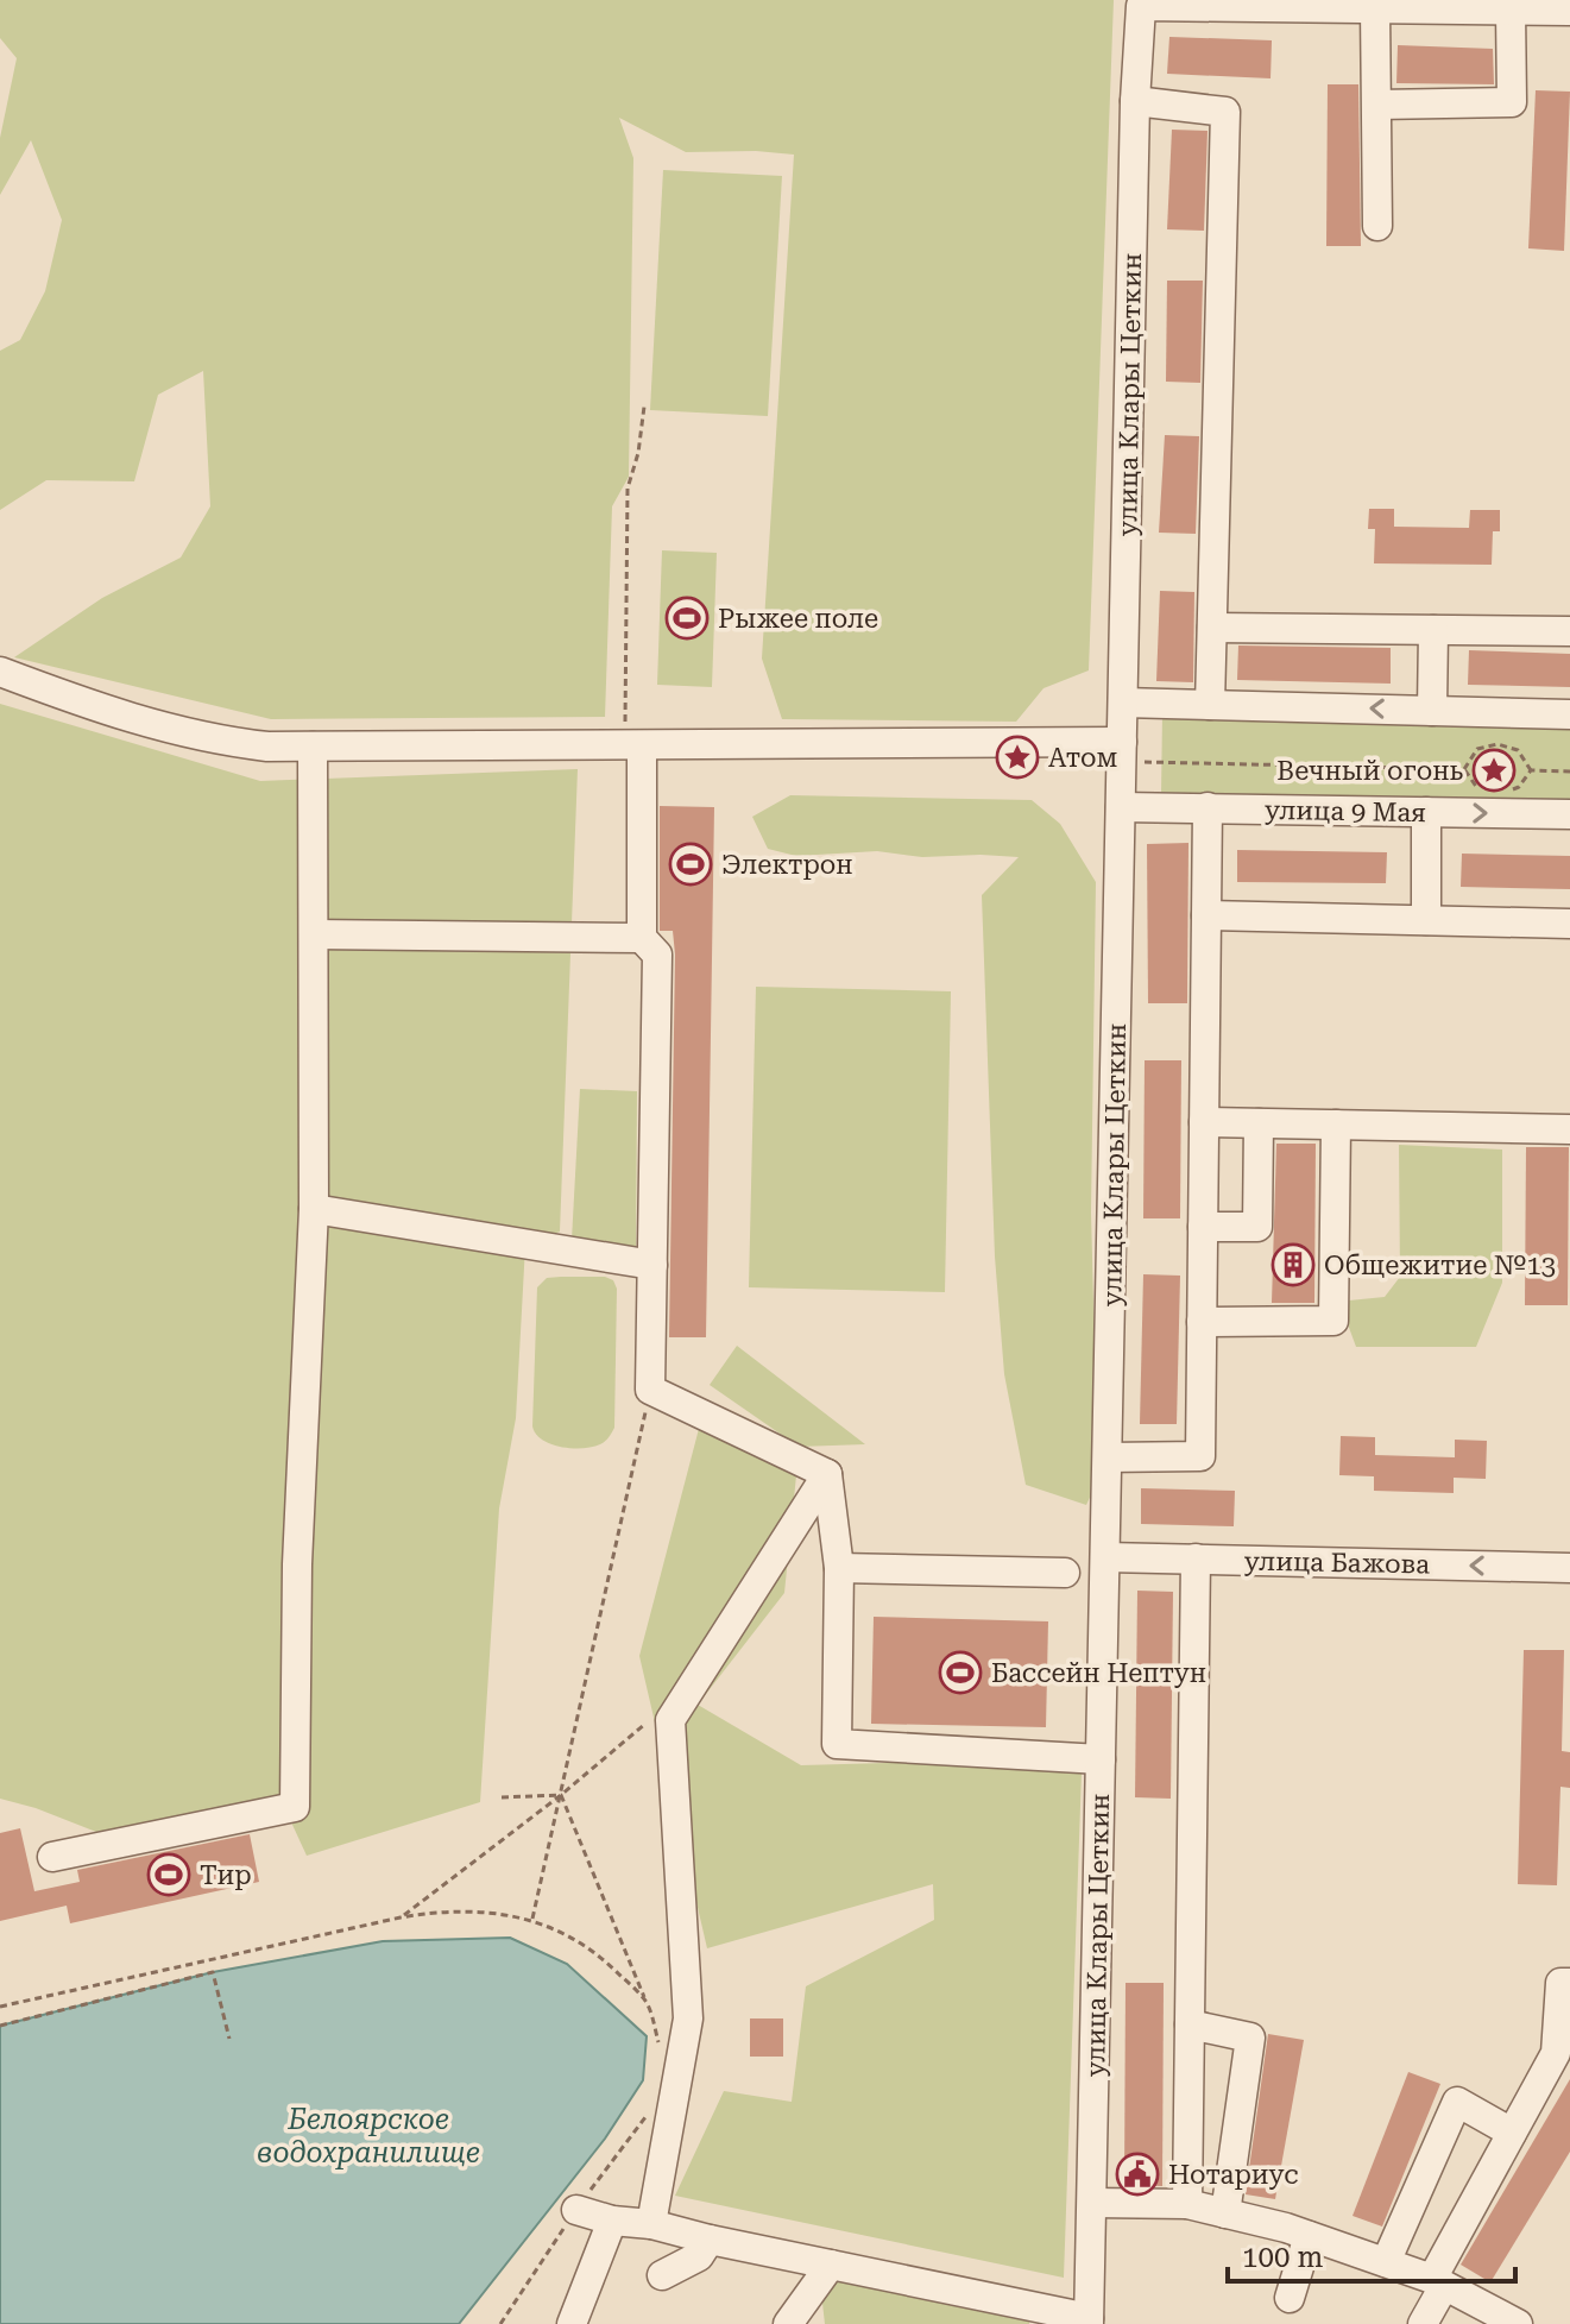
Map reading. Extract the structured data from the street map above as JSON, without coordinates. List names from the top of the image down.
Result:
{
  "streets": {
    "street": ["улица Клары Цеткин", "улица 9 Мая", "улица Бажова"]
  },
  "crossings": [
    ["улица Клары Цеткин", "улица 9 Мая"],
    ["улица Клары Цеткин", "улица Бажова"]
  ],
  "one_way": ["улица Бажова"],
  "water": ["Белоярское водохранилище"],
  "places": {
    "sports": [
      "Рыжее поле",
      "Электрон",
      "Бассейн Нептун",
      "Тир"
    ],
    "place": ["Атом", "Вечный огонь"],
    "building": ["Общежитие №13"],
    "public building": ["Нотариус"]
  },
  "scale_bar": "100 m"
}
